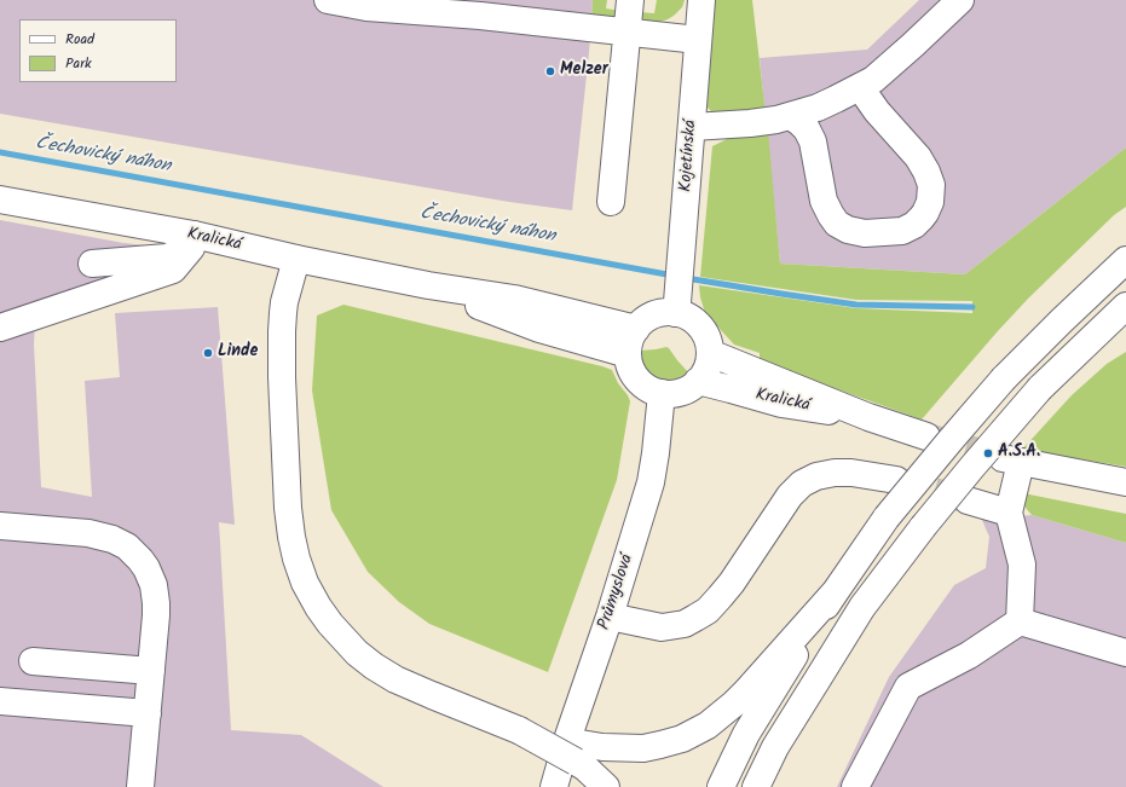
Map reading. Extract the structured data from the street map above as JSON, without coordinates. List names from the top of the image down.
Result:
{
  "streets": {
    "main road": ["Kojetínská", "Kralická", "Průmyslová"]
  },
  "crossings": [
    ["Kojetínská", "Kralická"],
    ["Kojetínská", "Průmyslová"],
    ["Kralická", "Průmyslová"]
  ],
  "water": ["Čechovický náhon"],
  "places": ["Melzer", "Linde", "A.S.A."],
  "legend": ["Road", "Park"]
}
